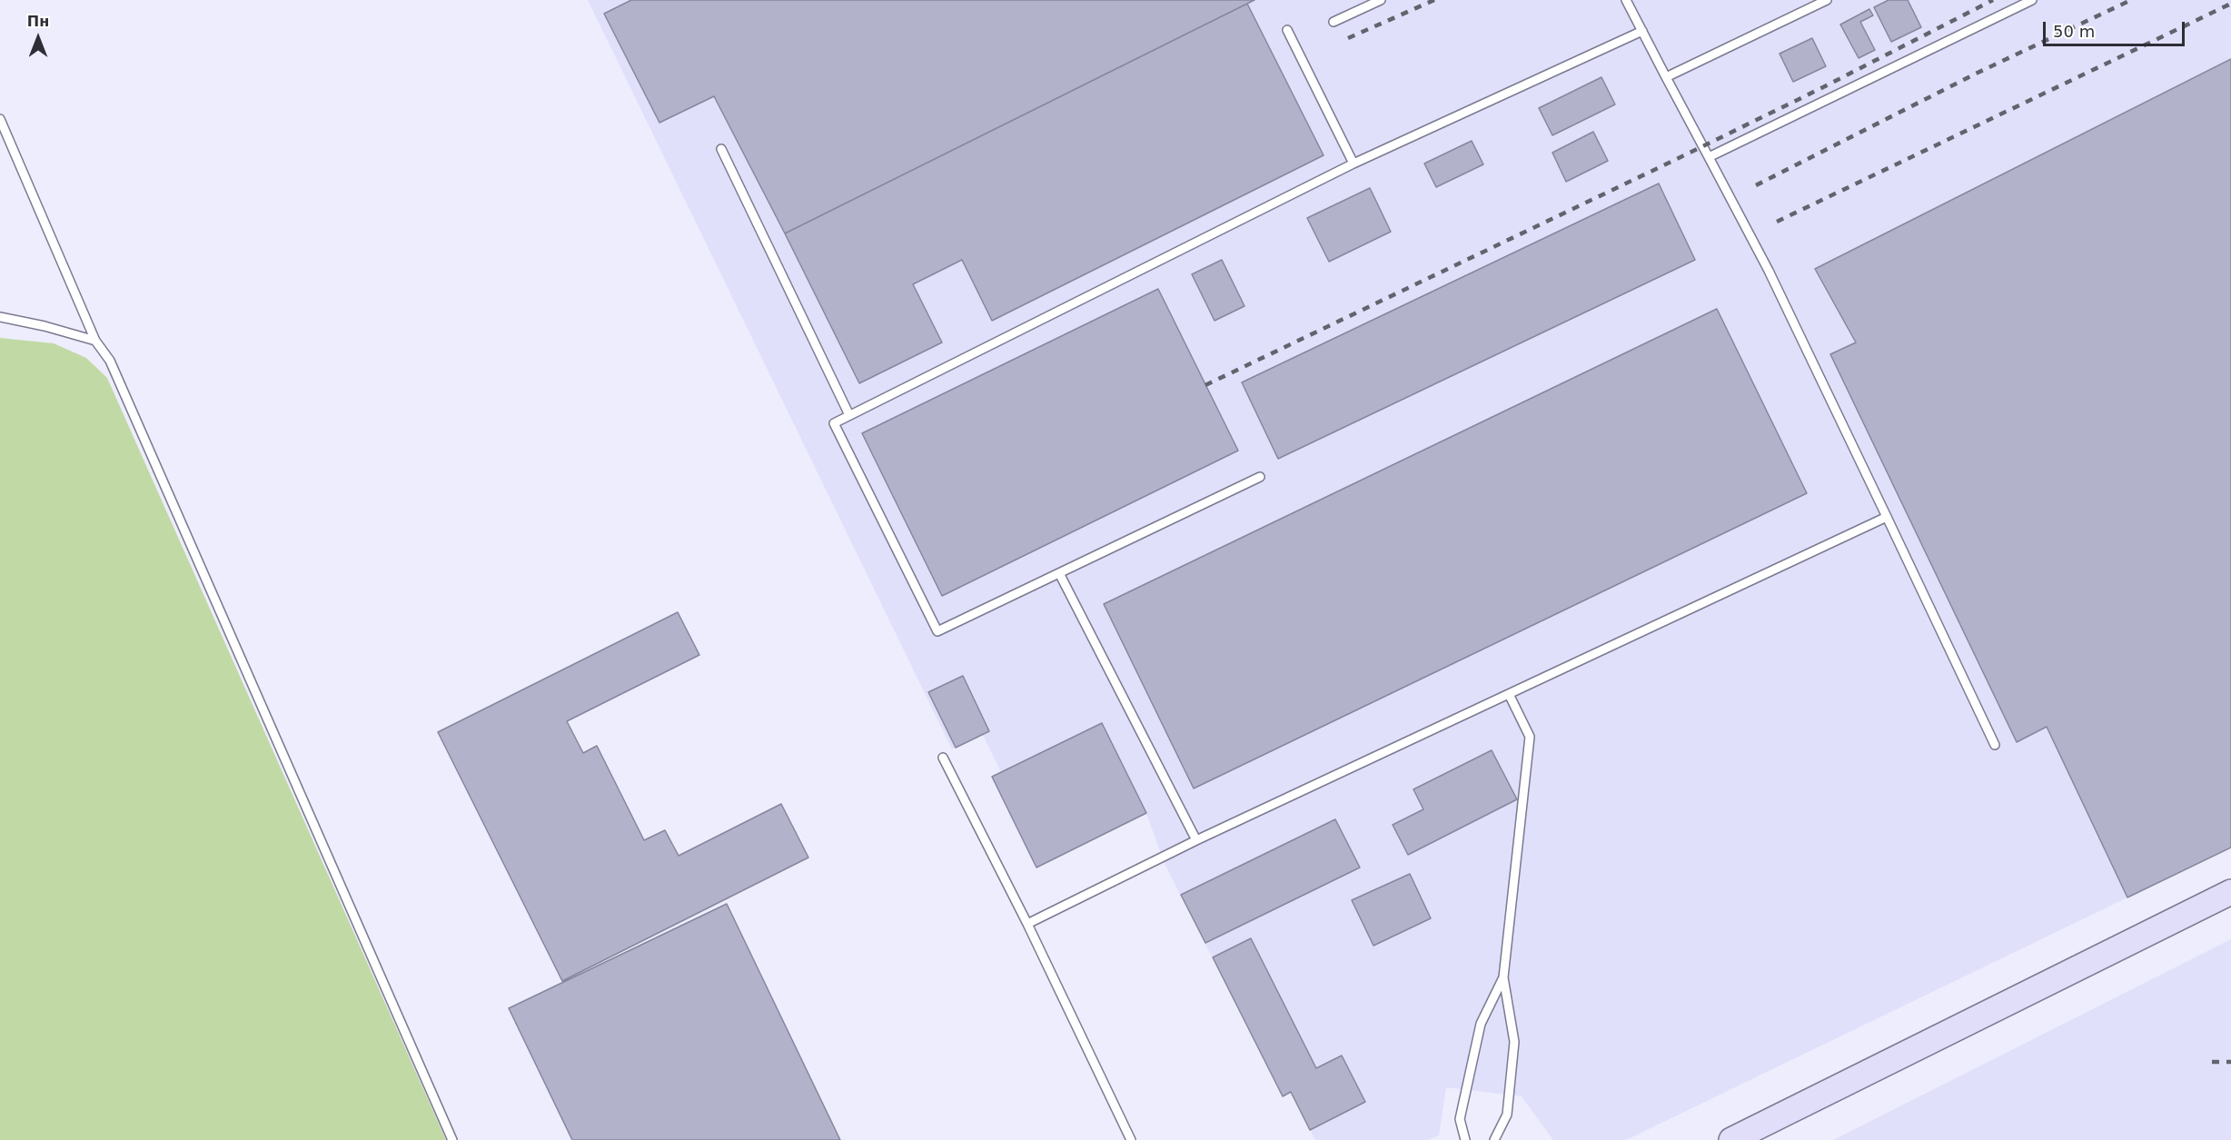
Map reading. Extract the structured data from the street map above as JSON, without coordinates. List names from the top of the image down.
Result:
{
  "scale_bar": "50 m",
  "north": "top"
}
